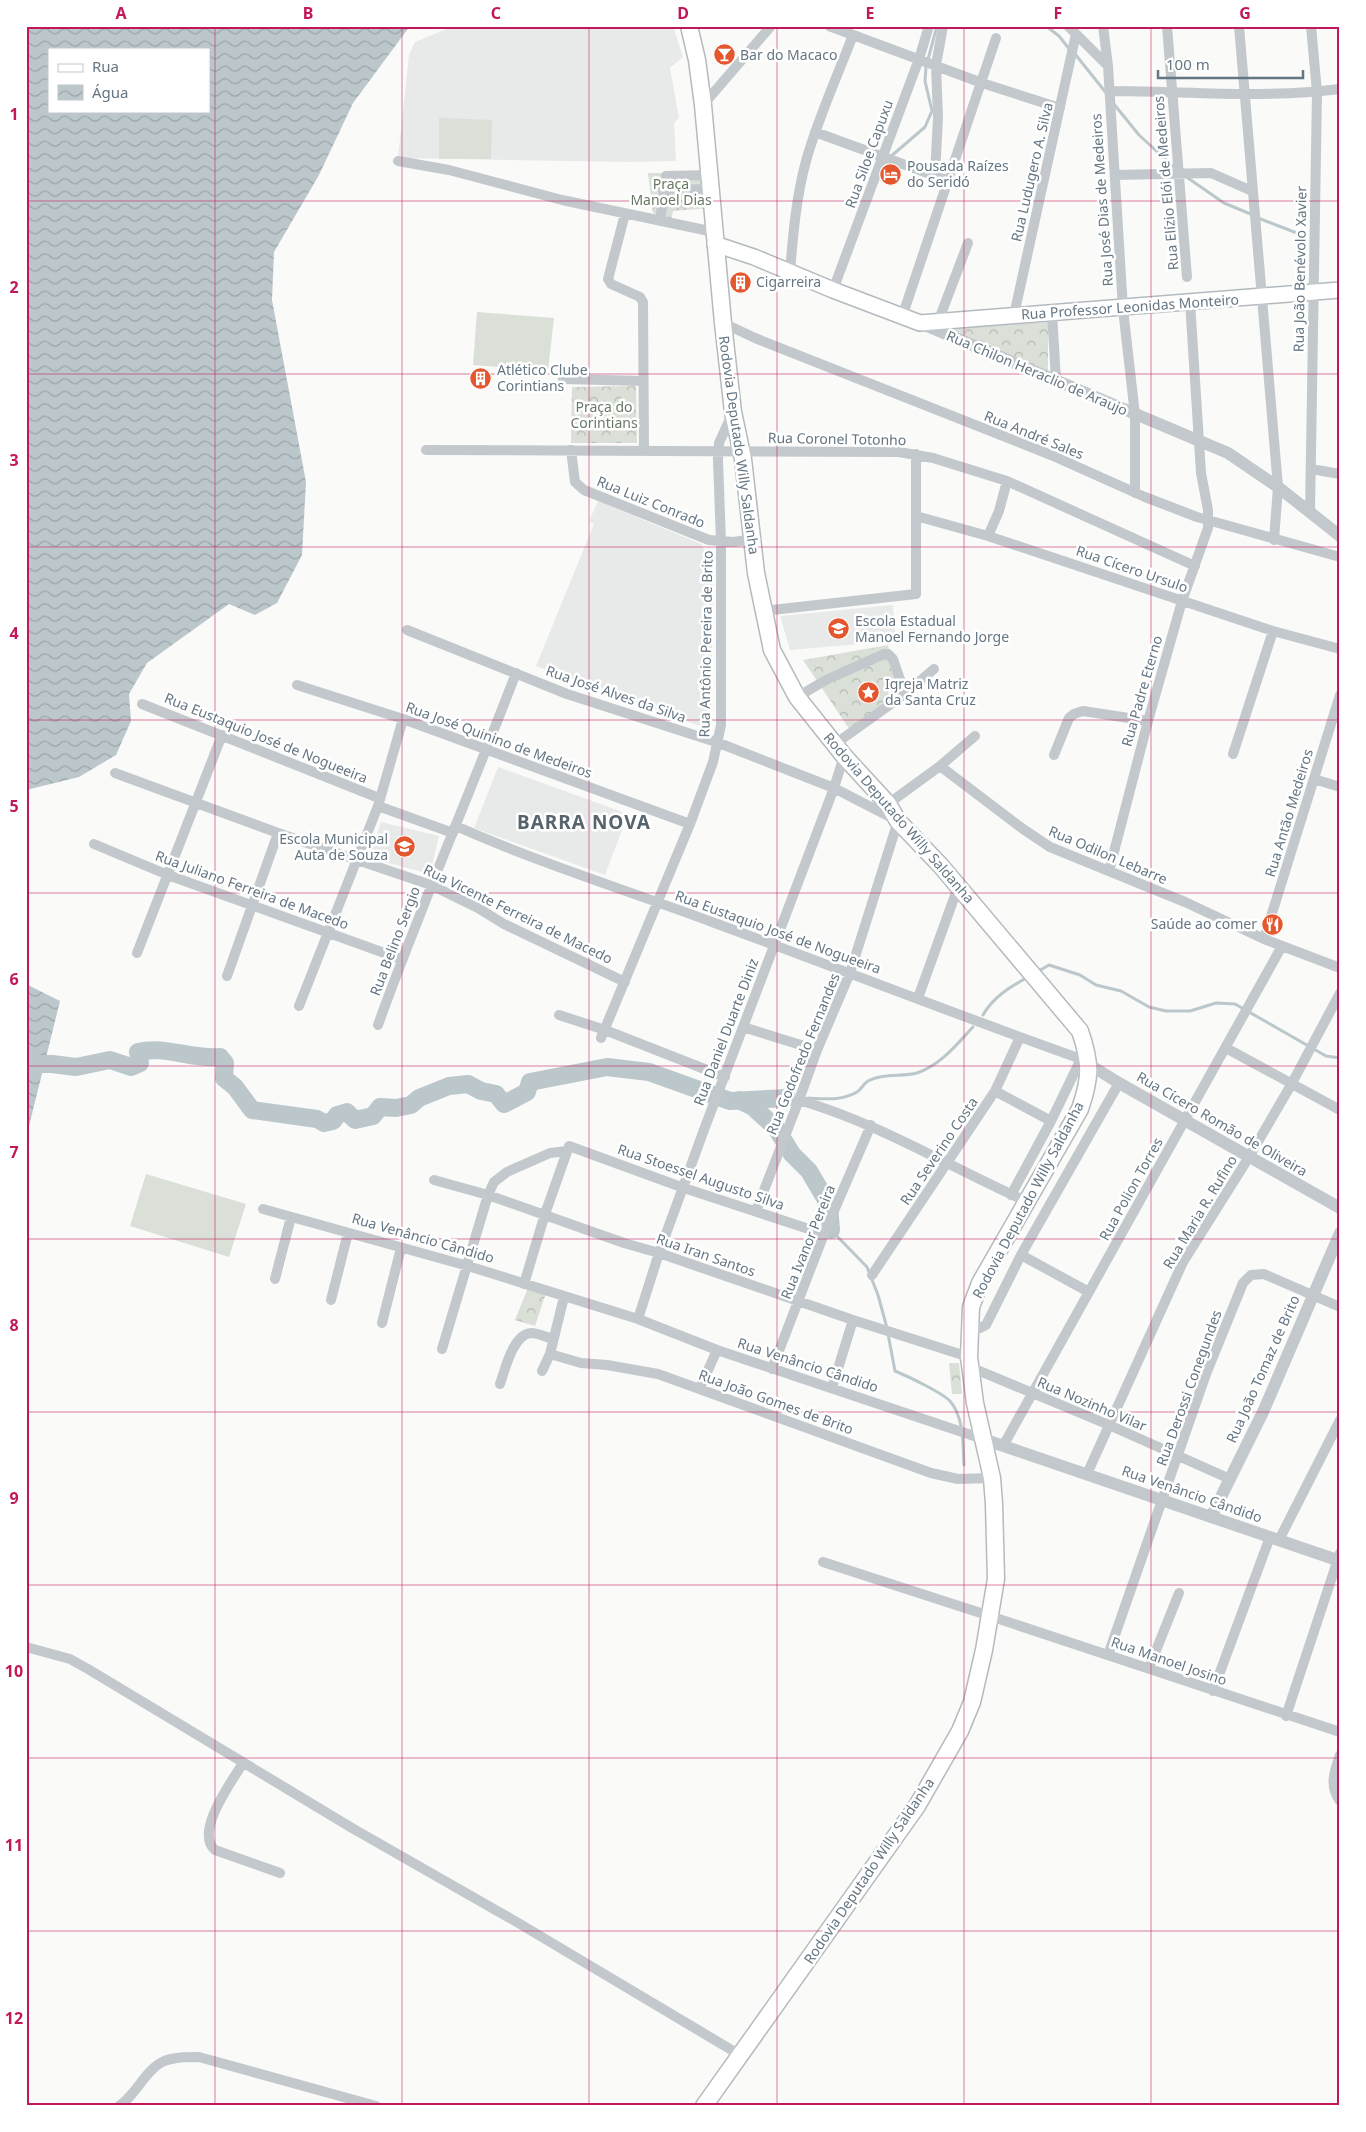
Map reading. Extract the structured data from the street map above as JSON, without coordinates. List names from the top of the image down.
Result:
{
  "streets": {
    "main road": ["Rua Professor Leonidas Monteiro", "Rua Chilon Heraclio de Araujo", "Rodovia Deputado Willy Saldanha"],
    "street": [
      "Rua Siloe Capuxu",
      "Rua Ludugero A. Silva",
      "Rua Elízio Elói de Medeiros",
      "Rua José Dias de Medeiros",
      "Rua João Benévolo Xavier",
      "Rua André Sales",
      "Rua Coronel Totonho",
      "Rua Luiz Conrado",
      "Rua Cícero Ursulo",
      "Rua Antônio Pereira de Brito",
      "Rua Padre Eterno",
      "Rua José Alves da Silva",
      "Rua Eustaquio José de Nogueeira",
      "Rua José Quinino de Medeiros",
      "Rua Antão Medeiros",
      "Rua Odilon Lebarre",
      "Rua Juliano Ferreira de Macedo",
      "Rua Vicente Ferreira de Macedo",
      "Rua Belino Sergio",
      "Rua Daniel Duarte Diniz",
      "Rua Godofredo Fernandes",
      "Rua Cícero Romão de Oliveira",
      "Rua Severino Costa",
      "Rua Stoessel Augusto Silva",
      "Rua Polion Torres",
      "Rua Maria R. Rufino",
      "Rua Venâncio Cândido",
      "Rua Ivanor Pereira",
      "Rua Iran Santos",
      "Rua João Tomaz de Brito",
      "Rua Derossi Conegundes",
      "Rua João Gomes de Brito",
      "Rua Nozinho Vilar",
      "Rua Manoel Josino"
    ]
  },
  "crossings": [
    ["Rua Siloe Capuxu", "Rua Chilon Heraclio de Araujo"],
    ["Rua Ludugero A. Silva", "Rua Professor Leonidas Monteiro"],
    ["Rua José Dias de Medeiros", "Rua Professor Leonidas Monteiro"],
    ["Rua José Dias de Medeiros", "Rua Chilon Heraclio de Araujo"],
    ["Rua José Dias de Medeiros", "Rua André Sales"],
    ["Rua João Benévolo Xavier", "Rua Professor Leonidas Monteiro"],
    ["Rua João Benévolo Xavier", "Rua Chilon Heraclio de Araujo"],
    ["Rua Professor Leonidas Monteiro", "Rua Chilon Heraclio de Araujo"],
    ["Rua Chilon Heraclio de Araujo", "Rodovia Deputado Willy Saldanha"],
    ["Rua André Sales", "Rodovia Deputado Willy Saldanha"],
    ["Rua André Sales", "Rua Padre Eterno"],
    ["Rua Coronel Totonho", "Rodovia Deputado Willy Saldanha"],
    ["Rua Coronel Totonho", "Rua Luiz Conrado"],
    ["Rua Coronel Totonho", "Rua Antônio Pereira de Brito"],
    ["Rua Coronel Totonho", "Rua Padre Eterno"],
    ["Rodovia Deputado Willy Saldanha", "Rua Luiz Conrado"],
    ["Rodovia Deputado Willy Saldanha", "Rua Antônio Pereira de Brito"],
    ["Rodovia Deputado Willy Saldanha", "Rua José Alves da Silva"],
    ["Rodovia Deputado Willy Saldanha", "Rua Eustaquio José de Nogueeira"],
    ["Rodovia Deputado Willy Saldanha", "Rua Daniel Duarte Diniz"],
    ["Rodovia Deputado Willy Saldanha", "Rua Godofredo Fernandes"],
    ["Rodovia Deputado Willy Saldanha", "Rua Cícero Romão de Oliveira"],
    ["Rodovia Deputado Willy Saldanha", "Rua Venâncio Cândido"],
    ["Rodovia Deputado Willy Saldanha", "Rua Iran Santos"],
    ["Rodovia Deputado Willy Saldanha", "Rua João Gomes de Brito"],
    ["Rodovia Deputado Willy Saldanha", "Rua Nozinho Vilar"],
    ["Rodovia Deputado Willy Saldanha", "Rua Manoel Josino"],
    ["Rua Luiz Conrado", "Rua Antônio Pereira de Brito"],
    ["Rua Cícero Ursulo", "Rua Padre Eterno"],
    ["Rua Antônio Pereira de Brito", "Rua José Alves da Silva"],
    ["Rua Antônio Pereira de Brito", "Rua Eustaquio José de Nogueeira"],
    ["Rua Antônio Pereira de Brito", "Rua José Quinino de Medeiros"],
    ["Rua Antônio Pereira de Brito", "Rua Vicente Ferreira de Macedo"],
    ["Rua Padre Eterno", "Rua Odilon Lebarre"],
    ["Rua José Alves da Silva", "Rua Belino Sergio"],
    ["Rua José Alves da Silva", "Rua Daniel Duarte Diniz"],
    ["Rua José Alves da Silva", "Rua Godofredo Fernandes"],
    ["Rua Eustaquio José de Nogueeira", "Rua Belino Sergio"],
    ["Rua Eustaquio José de Nogueeira", "Rua Daniel Duarte Diniz"],
    ["Rua Eustaquio José de Nogueeira", "Rua Godofredo Fernandes"],
    ["Rua Eustaquio José de Nogueeira", "Rua Cícero Romão de Oliveira"],
    ["Rua Eustaquio José de Nogueeira", "Rua Severino Costa"],
    ["Rua José Quinino de Medeiros", "Rua Belino Sergio"],
    ["Rua Antão Medeiros", "Rua Odilon Lebarre"],
    ["Rua Odilon Lebarre", "Rua Polion Torres"],
    ["Rua Juliano Ferreira de Macedo", "Rua Belino Sergio"],
    ["Rua Vicente Ferreira de Macedo", "Rua Belino Sergio"],
    ["Rua Daniel Duarte Diniz", "Rua Stoessel Augusto Silva"],
    ["Rua Daniel Duarte Diniz", "Rua Venâncio Cândido"],
    ["Rua Daniel Duarte Diniz", "Rua Iran Santos"],
    ["Rua Godofredo Fernandes", "Rua Stoessel Augusto Silva"],
    ["Rua Cícero Romão de Oliveira", "Rua Polion Torres"],
    ["Rua Cícero Romão de Oliveira", "Rua Maria R. Rufino"],
    ["Rua Stoessel Augusto Silva", "Rua Ivanor Pereira"],
    ["Rua Polion Torres", "Rua Venâncio Cândido"],
    ["Rua Polion Torres", "Rua Nozinho Vilar"],
    ["Rua Maria R. Rufino", "Rua Venâncio Cândido"],
    ["Rua Maria R. Rufino", "Rua Nozinho Vilar"],
    ["Rua Venâncio Cândido", "Rua Ivanor Pereira"],
    ["Rua Venâncio Cândido", "Rua João Tomaz de Brito"],
    ["Rua Venâncio Cândido", "Rua Derossi Conegundes"],
    ["Rua Ivanor Pereira", "Rua Iran Santos"],
    ["Rua Iran Santos", "Rua Nozinho Vilar"],
    ["Rua João Tomaz de Brito", "Rua Derossi Conegundes"],
    ["Rua João Tomaz de Brito", "Rua Nozinho Vilar"],
    ["Rua Derossi Conegundes", "Rua Nozinho Vilar"],
    ["Rua Derossi Conegundes", "Rua Manoel Josino"]
  ],
  "districts": ["BARRA NOVA"],
  "parks": ["Praça Manoel Dias", "Praça do Corintians"],
  "places": {
    "bar": ["Bar do Macaco"],
    "hotel": ["Pousada Raízes do Seridó"],
    "building": ["Cigarreira", "Atlético Clube Corintians"],
    "school or university": ["Escola Estadual Manoel Fernando Jorge", "Escola Municipal Auta de Souza"],
    "place": ["Igreja Matriz da Santa Cruz"],
    "restaurant": ["Saúde ao comer"]
  },
  "legend": ["Rua", "Água"],
  "scale_bar": "100 m",
  "grid": {
    "columns": [
      "A",
      "B",
      "C",
      "D",
      "E",
      "F",
      "G"
    ],
    "rows": [
      "1",
      "2",
      "3",
      "4",
      "5",
      "6",
      "7",
      "8",
      "9",
      "10",
      "11",
      "12"
    ]
  }
}
